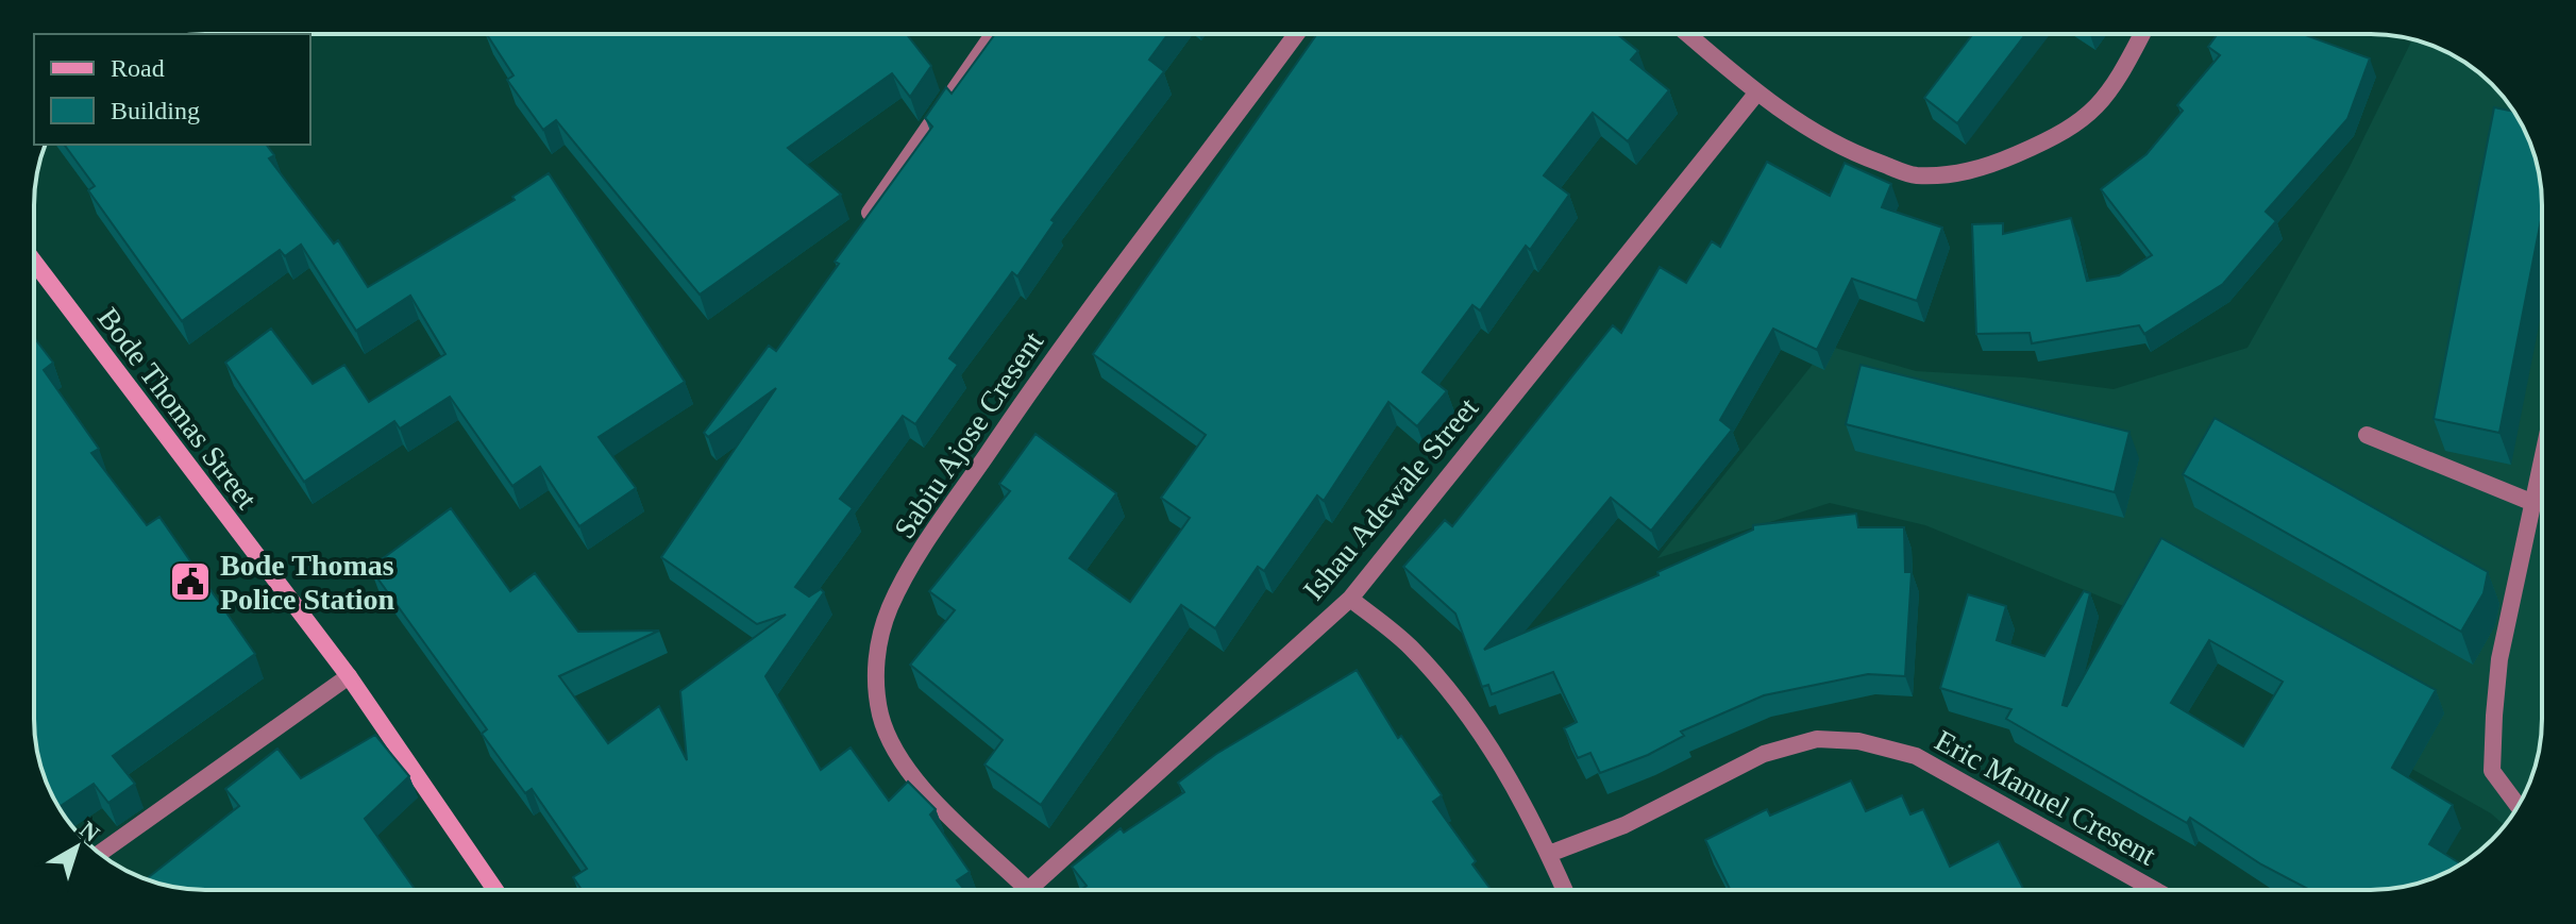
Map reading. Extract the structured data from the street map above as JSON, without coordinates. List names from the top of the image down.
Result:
{
  "streets": {
    "main road": ["Bode Thomas Street"],
    "street": ["Sabiu Ajose Cresent", "Ishau Adewale Street", "Eric Manuel Cresent"]
  },
  "places": {
    "public building": ["Bode Thomas Police Station"]
  },
  "legend": ["Road", "Building"],
  "north": "top right"
}
